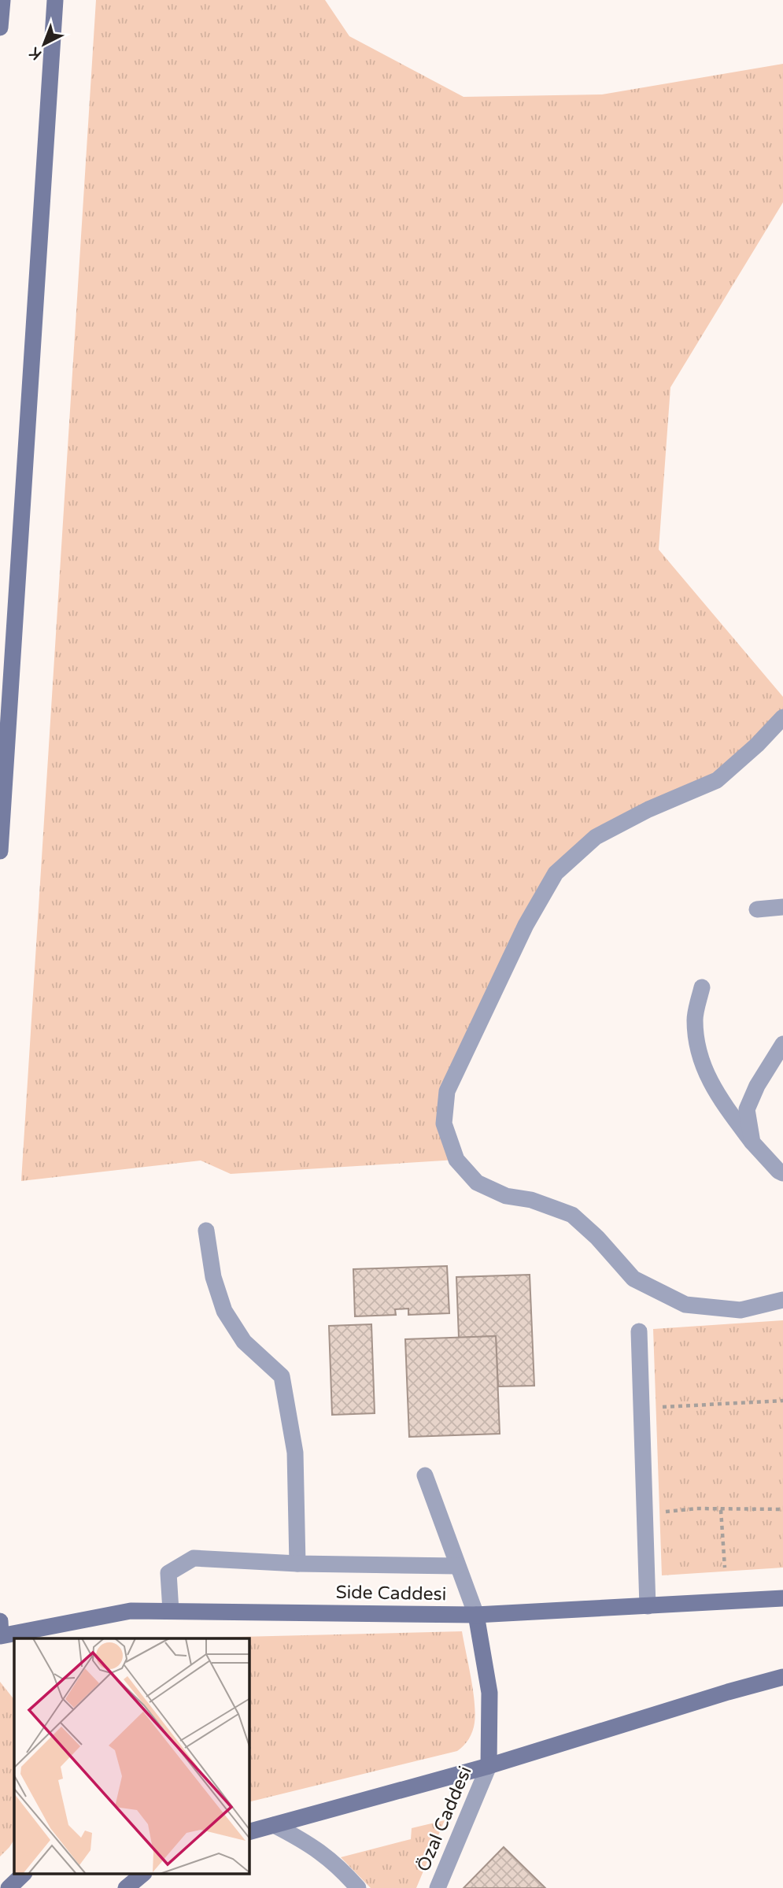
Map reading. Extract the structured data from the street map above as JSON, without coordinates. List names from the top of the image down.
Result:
{
  "streets": {
    "main road": ["Side Caddesi"],
    "street": ["Özal Caddesi"]
  },
  "north": "bottom left"
}
